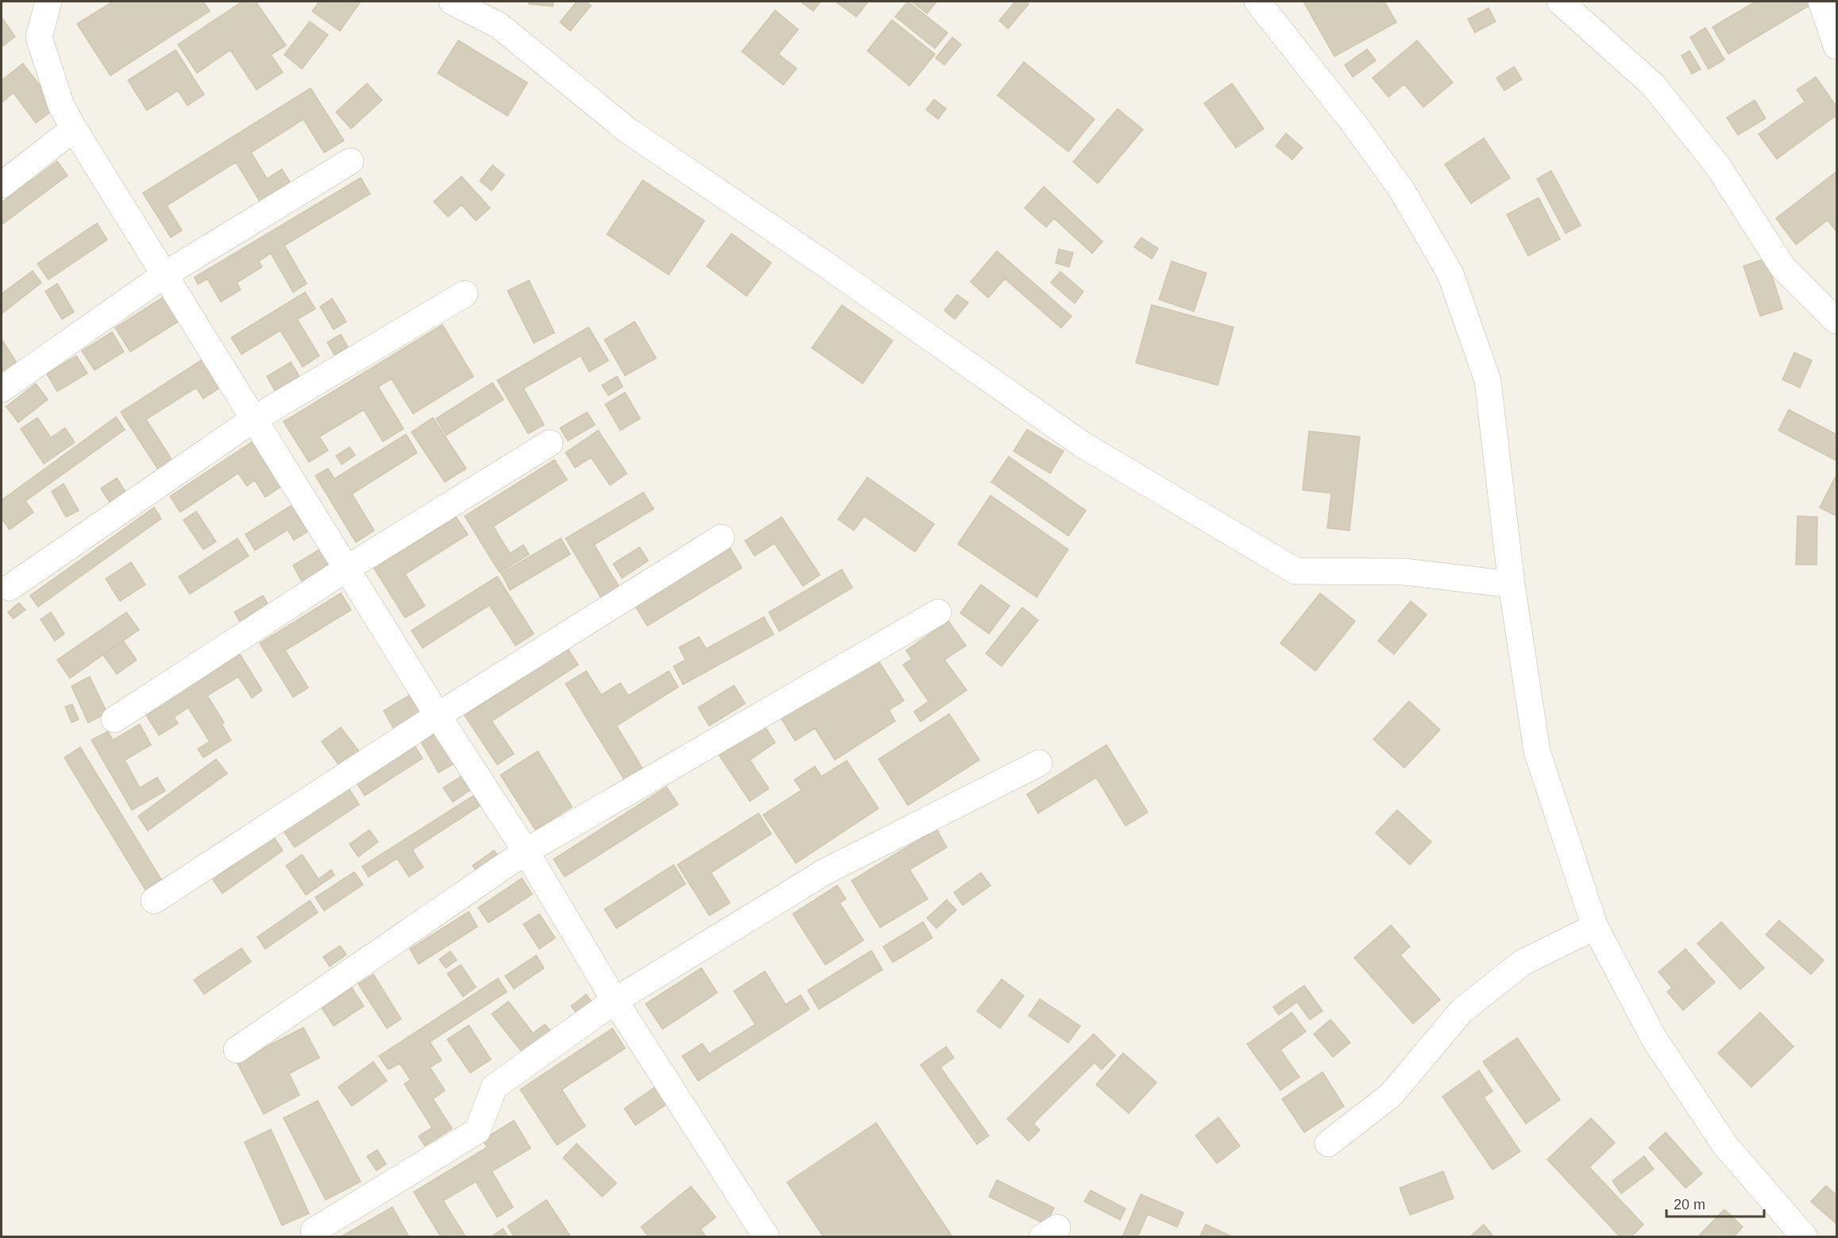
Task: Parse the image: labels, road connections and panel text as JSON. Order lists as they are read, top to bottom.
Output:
{
  "scale_bar": "20 m"
}
